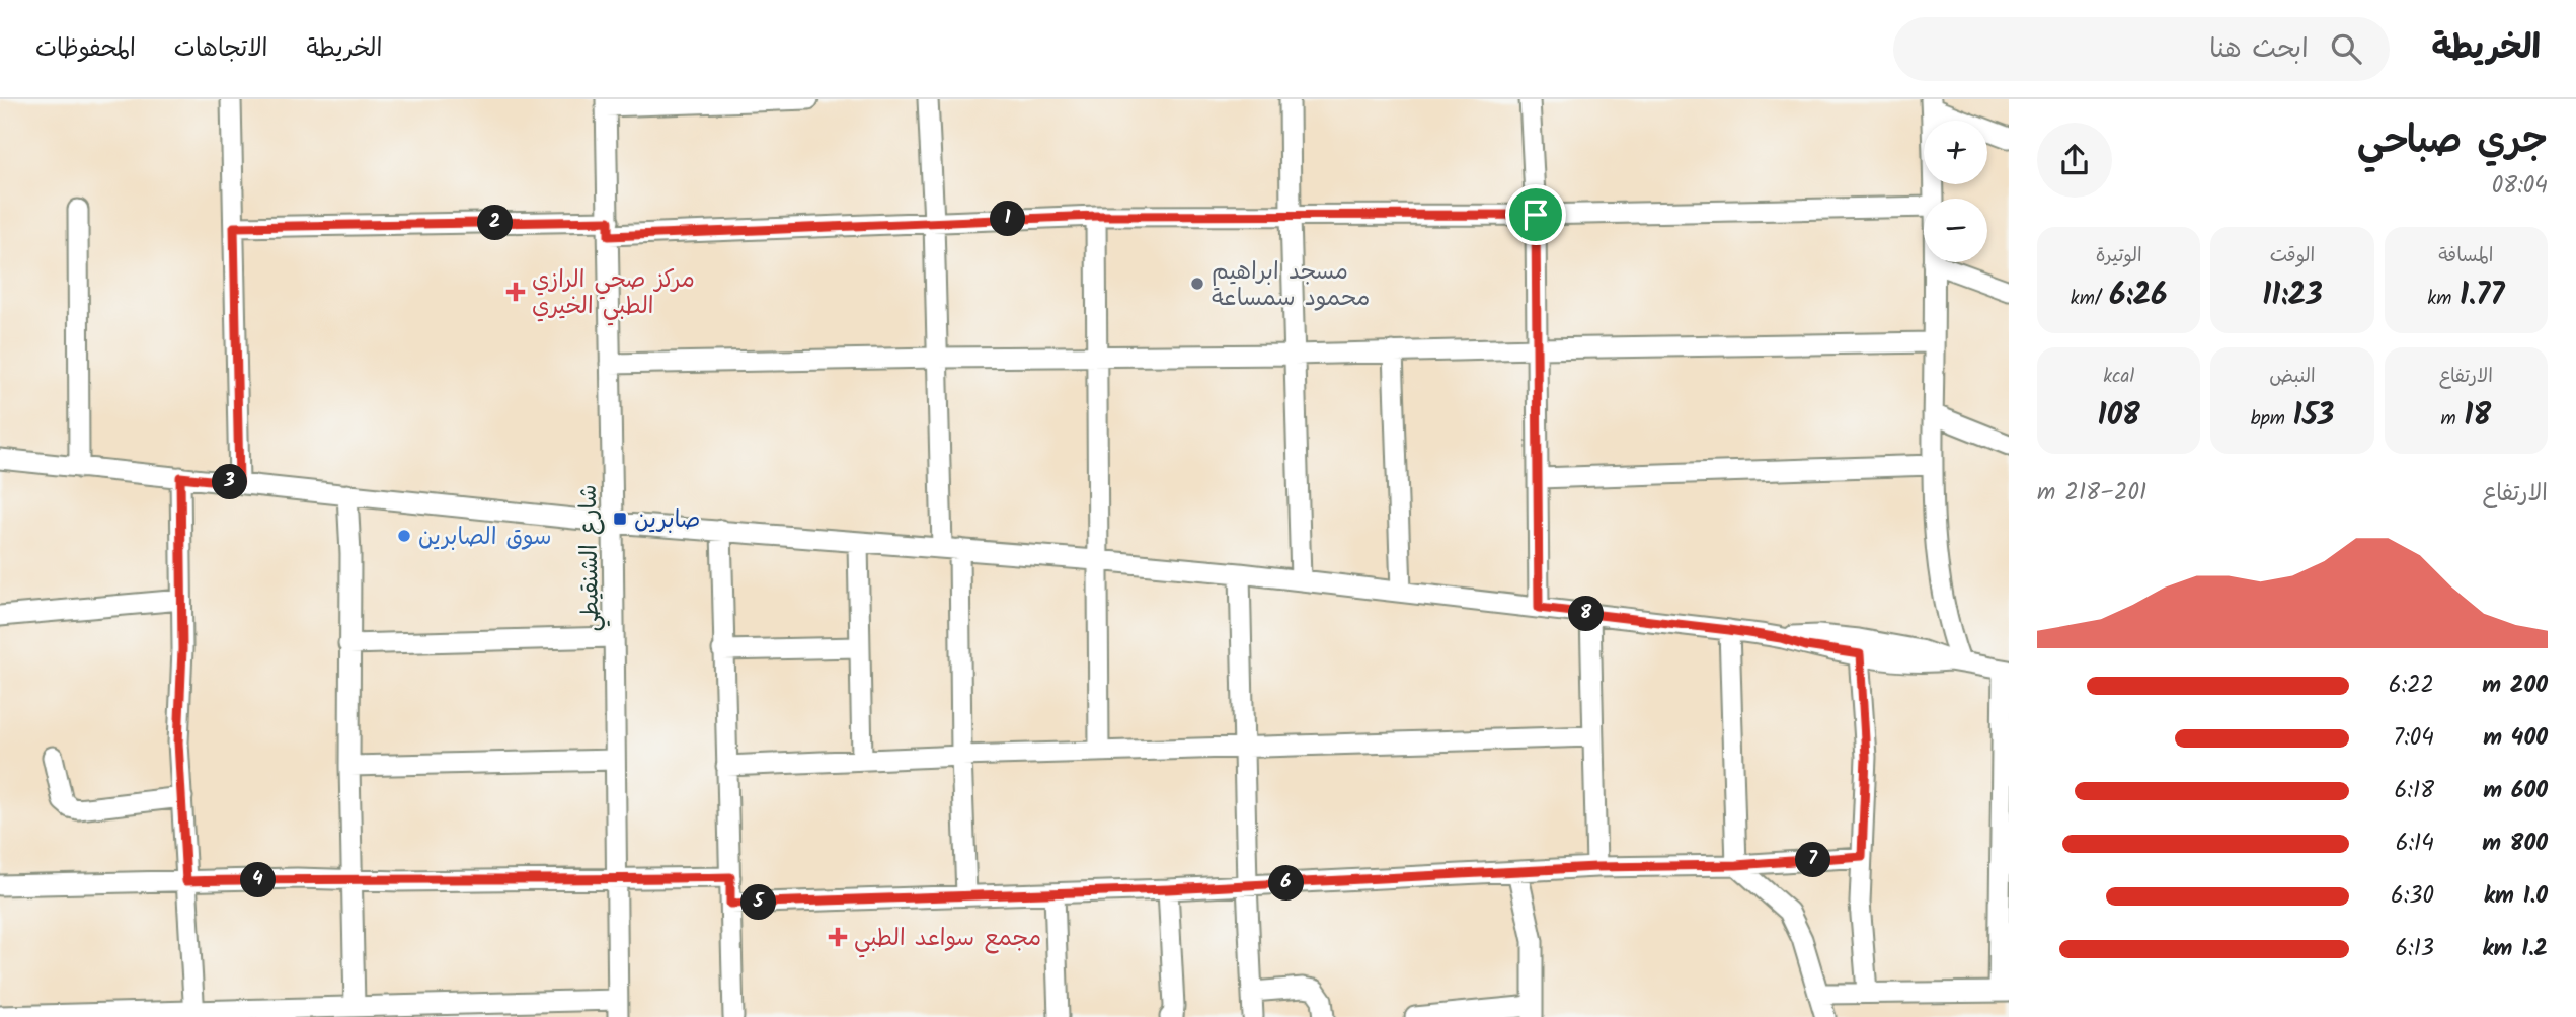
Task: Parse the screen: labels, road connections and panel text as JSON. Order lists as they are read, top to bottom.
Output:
{
  "streets": {
    "street": ["شارع الشنقيطي"]
  },
  "places": {
    "other": ["مسجد ابراهيم محمود سمساعة", "سوق الصابرين"],
    "health": ["مركز صحي الرازي الطبي الخيري", "مجمع سواعد الطبي"],
    "transit": ["صابرين"]
  },
  "page": {
    "header": "الخريطة",
    "search": "ابحث هنا",
    "nav": ["الخريطة", "الاتجاهات", "المحفوظات"],
    "heading": ["جري صباحي", "08:04"],
    "map_buttons": ["+", "−"],
    "pins": [
      "1",
      "2",
      "3",
      "8",
      "7",
      "4",
      "6",
      "5"
    ],
    "stats": [
      ["المسافة", "1.77 km"],
      ["الوقت", "11:23"],
      ["الوتيرة", "6:26 /km"],
      ["الارتفاع", "18 m"],
      ["النبض", "153 bpm"],
      ["kcal", "108"]
    ],
    "chart": ["الارتفاع", "201–218 m"],
    "list": [
      {
        "name": "200 m",
        "note": "6:22"
      },
      {
        "name": "400 m",
        "note": "7:04"
      },
      {
        "name": "600 m",
        "note": "6:18"
      },
      {
        "name": "800 m",
        "note": "6:14"
      },
      {
        "name": "1.0 km",
        "note": "6:30"
      },
      {
        "name": "1.2 km",
        "note": "6:13"
      }
    ]
  }
}
